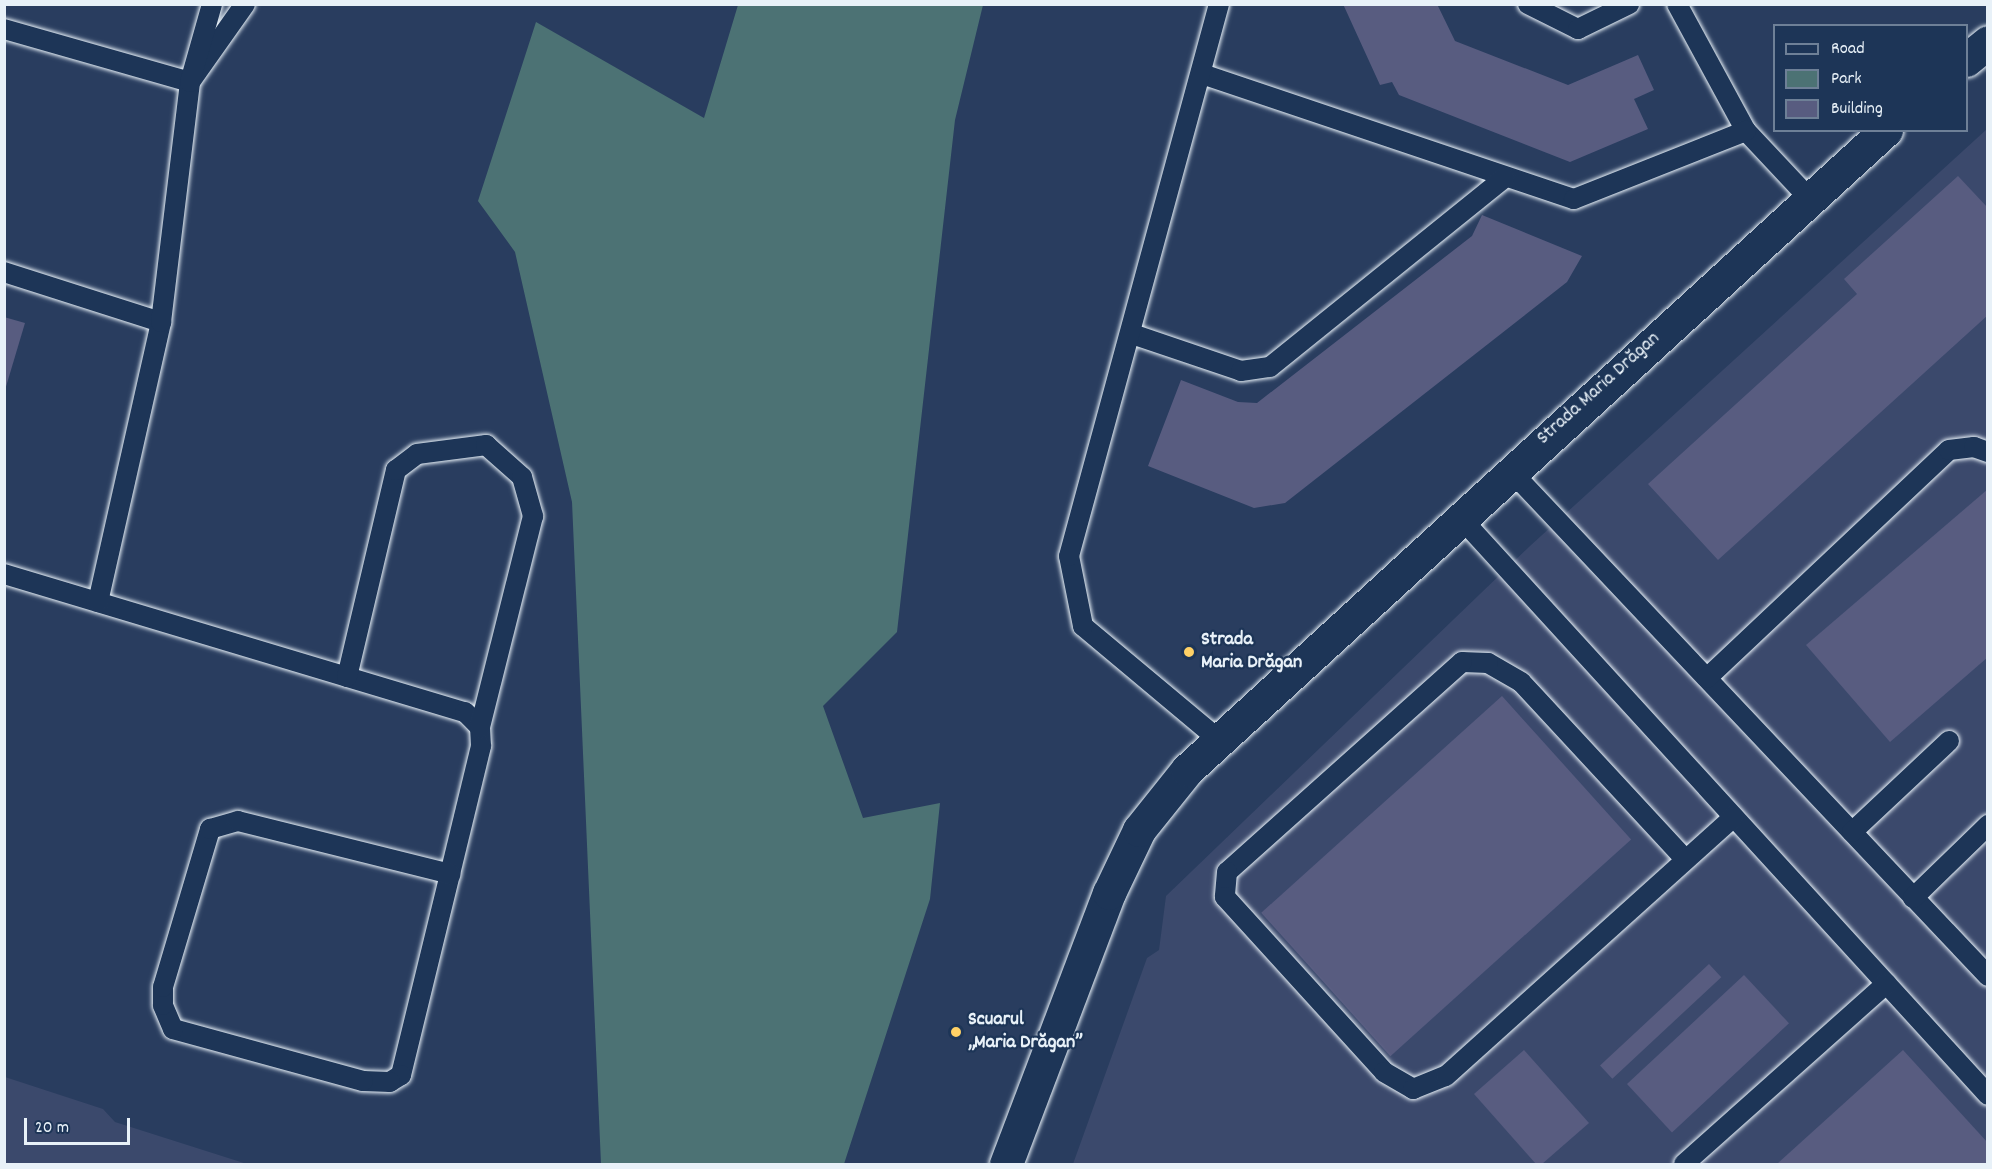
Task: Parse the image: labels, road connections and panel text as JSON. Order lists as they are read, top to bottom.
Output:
{
  "streets": {
    "main road": ["Strada Maria Drăgan"]
  },
  "places": ["Strada Maria Drăgan", "Scuarul „Maria Drăgan”"],
  "legend": ["Road", "Park", "Building"],
  "scale_bar": "20 m"
}
